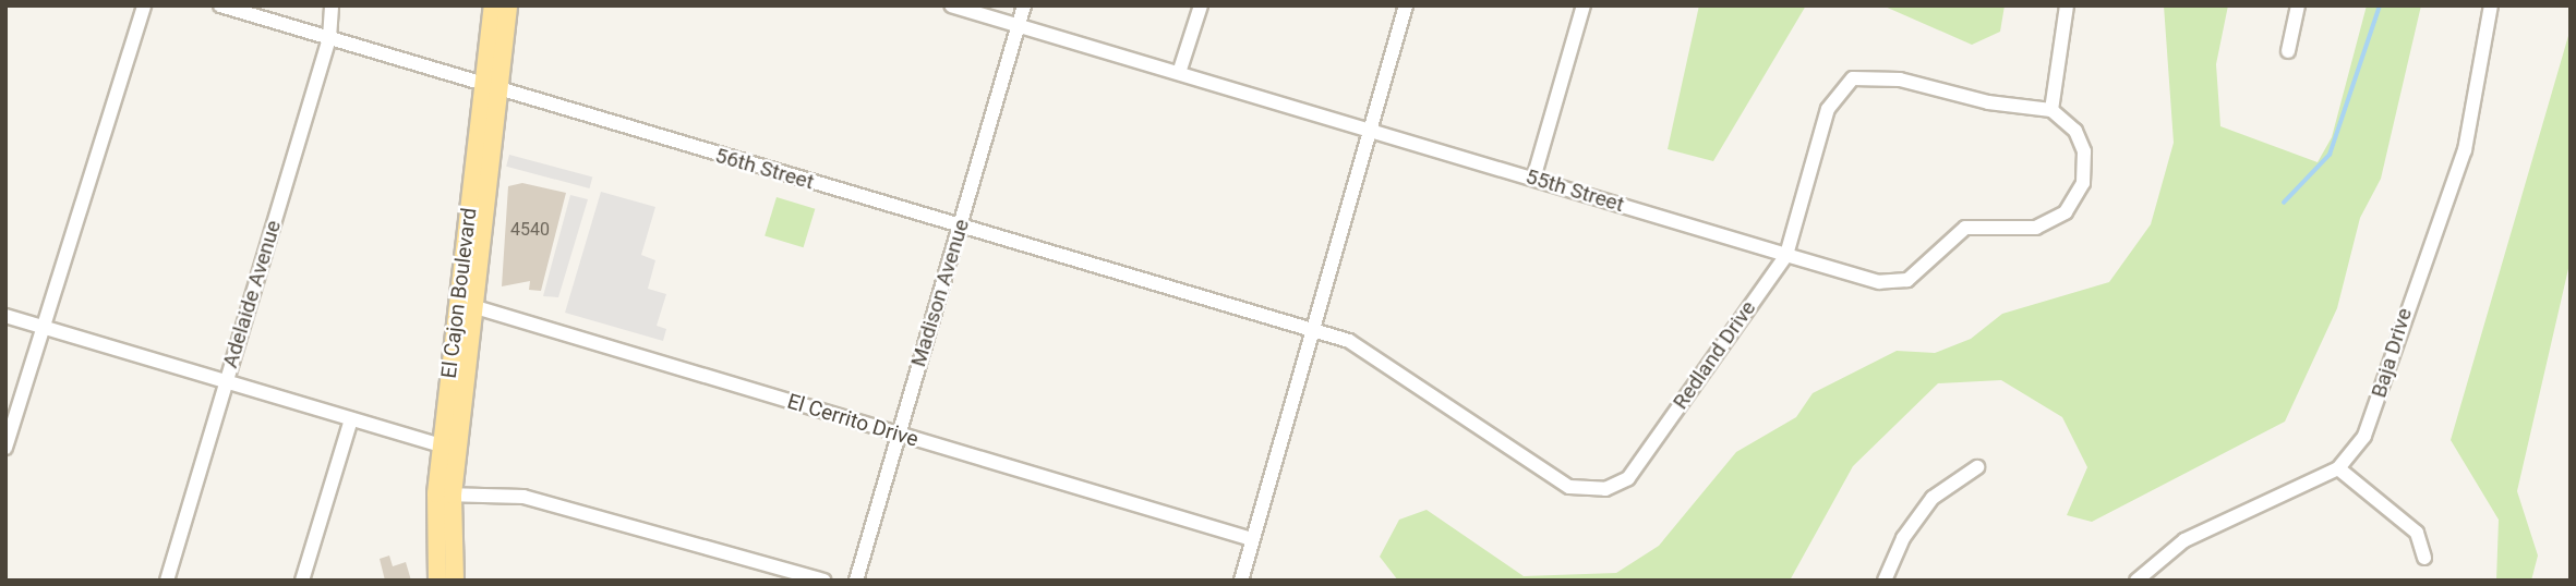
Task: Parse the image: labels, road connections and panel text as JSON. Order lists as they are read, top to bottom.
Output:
{
  "streets": {
    "main road": ["El Cajon Boulevard"],
    "street": [
      "56th Street",
      "55th Street",
      "Madison Avenue",
      "Adelaide Avenue",
      "Baja Drive",
      "Redland Drive",
      "El Cerrito Drive"
    ]
  },
  "crossings": [
    ["56th Street", "El Cajon Boulevard"],
    ["56th Street", "Madison Avenue"],
    ["56th Street", "Adelaide Avenue"],
    ["56th Street", "Redland Drive"],
    ["55th Street", "Madison Avenue"],
    ["55th Street", "Redland Drive"],
    ["El Cajon Boulevard", "El Cerrito Drive"],
    ["Madison Avenue", "El Cerrito Drive"]
  ],
  "house_numbers": ["4540"]
}
